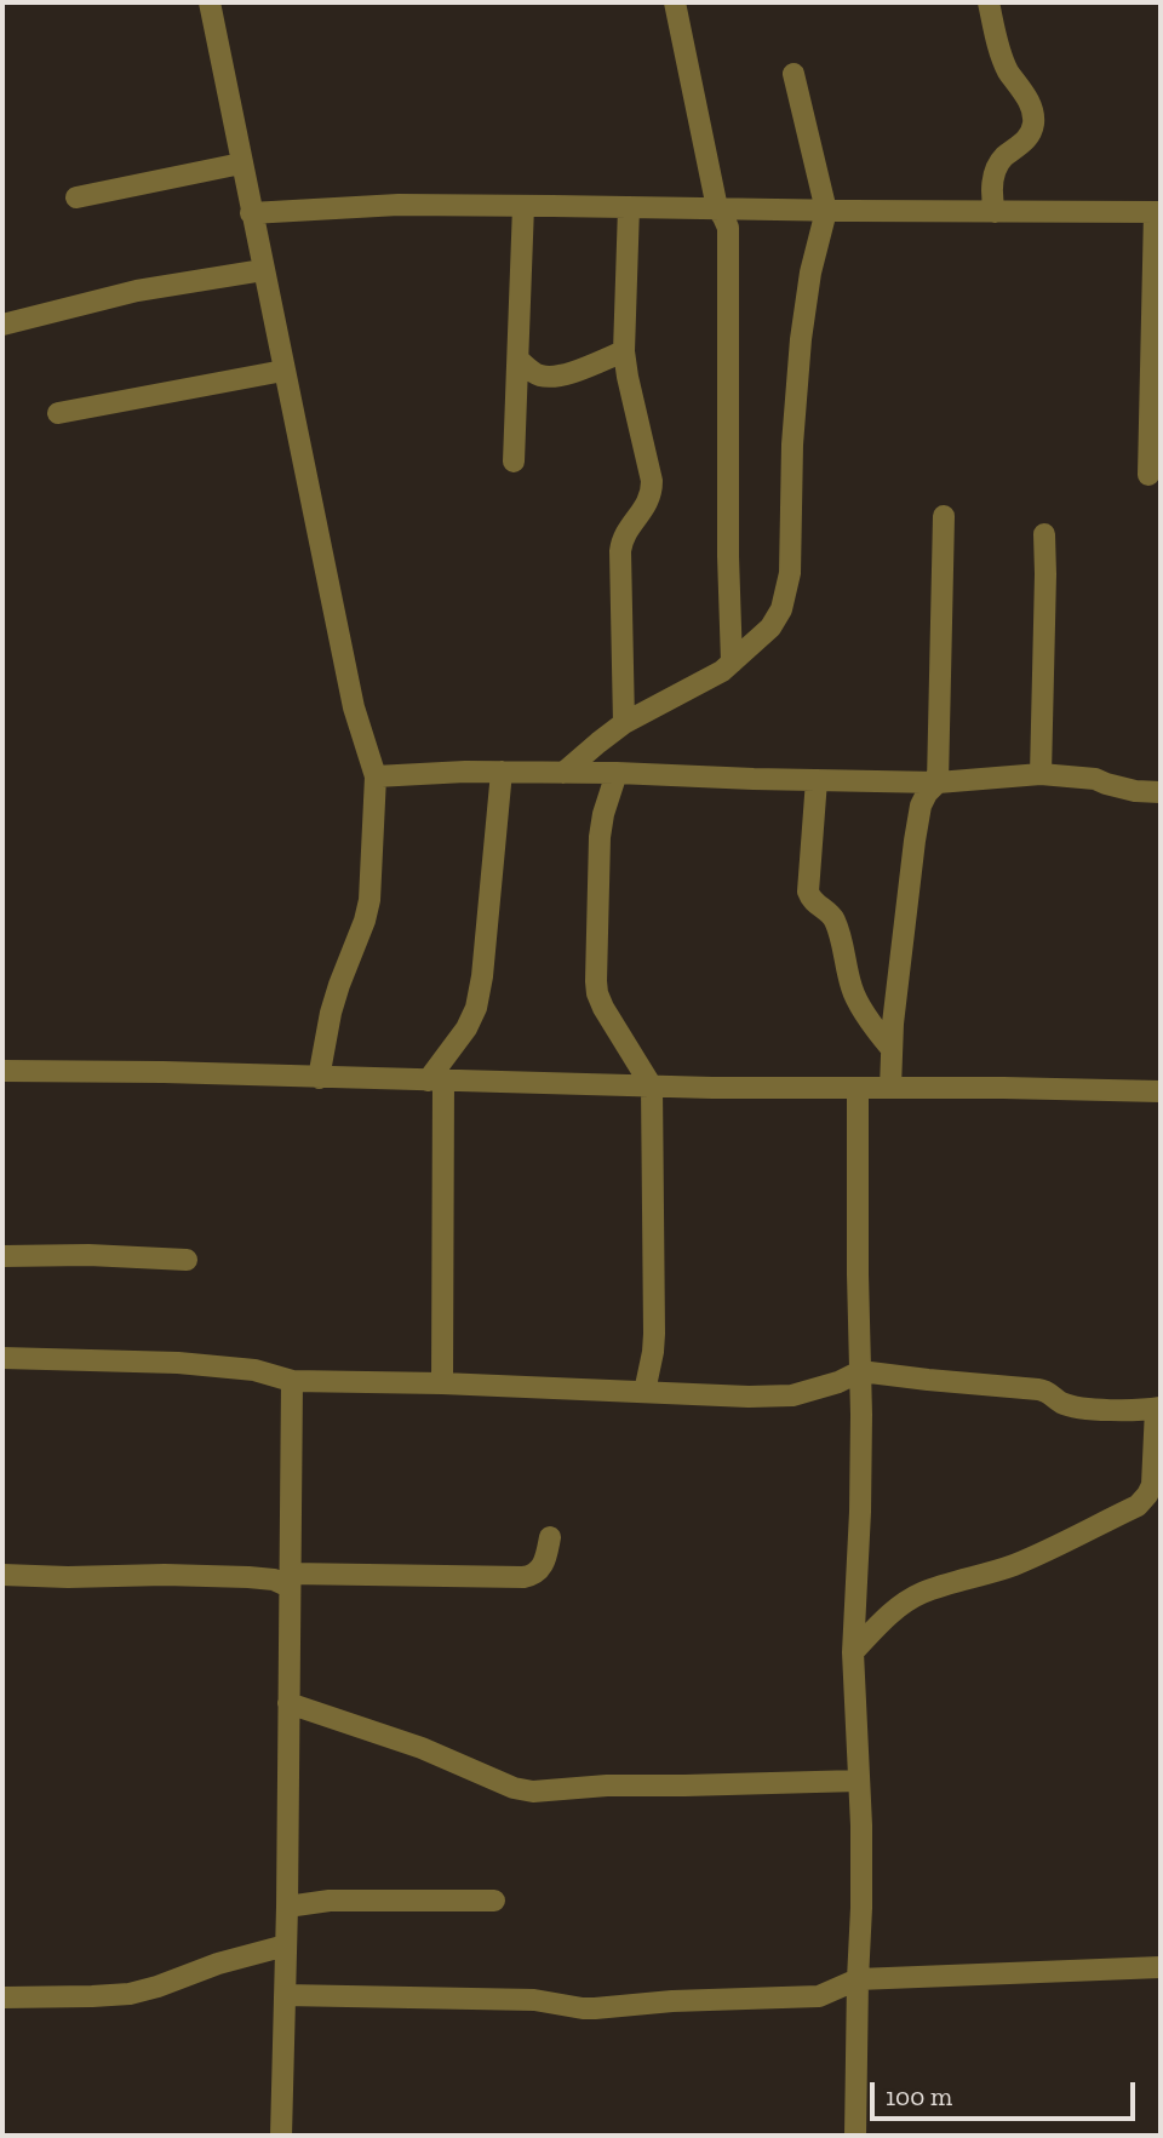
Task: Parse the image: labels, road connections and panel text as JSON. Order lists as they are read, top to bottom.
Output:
{
  "scale_bar": "100 m"
}
